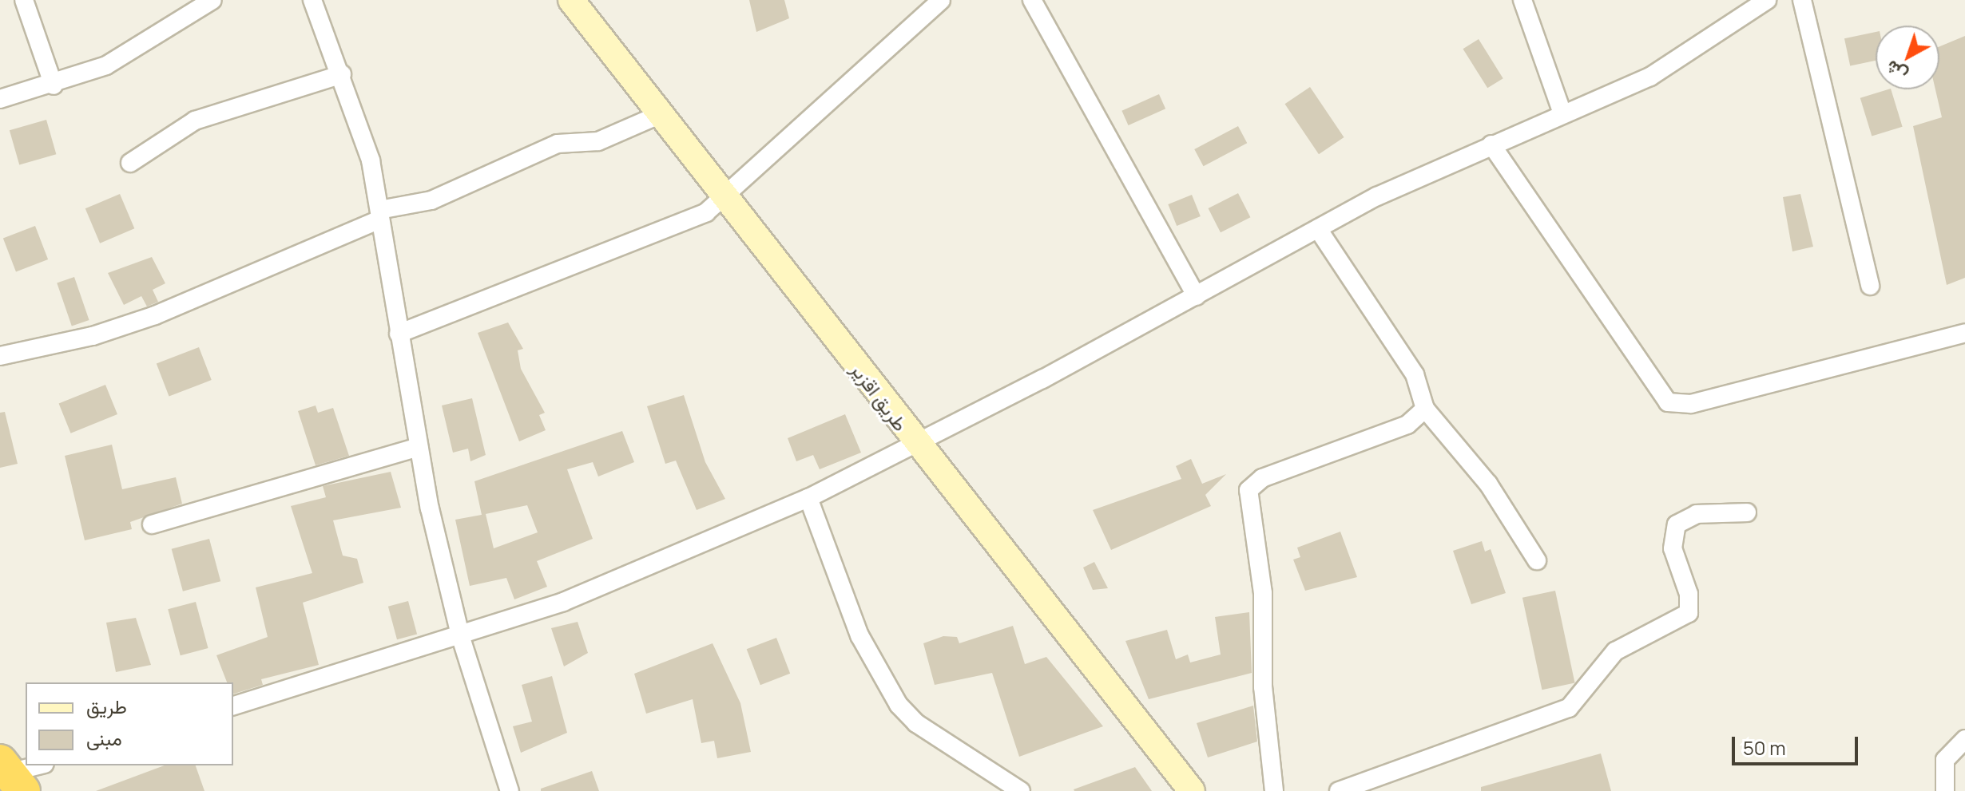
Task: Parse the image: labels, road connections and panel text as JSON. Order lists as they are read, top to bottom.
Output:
{
  "streets": {
    "street": ["طريق اقزير"]
  },
  "legend": ["طريق", "مبنى"],
  "scale_bar": "50 m",
  "north": "bottom left"
}
